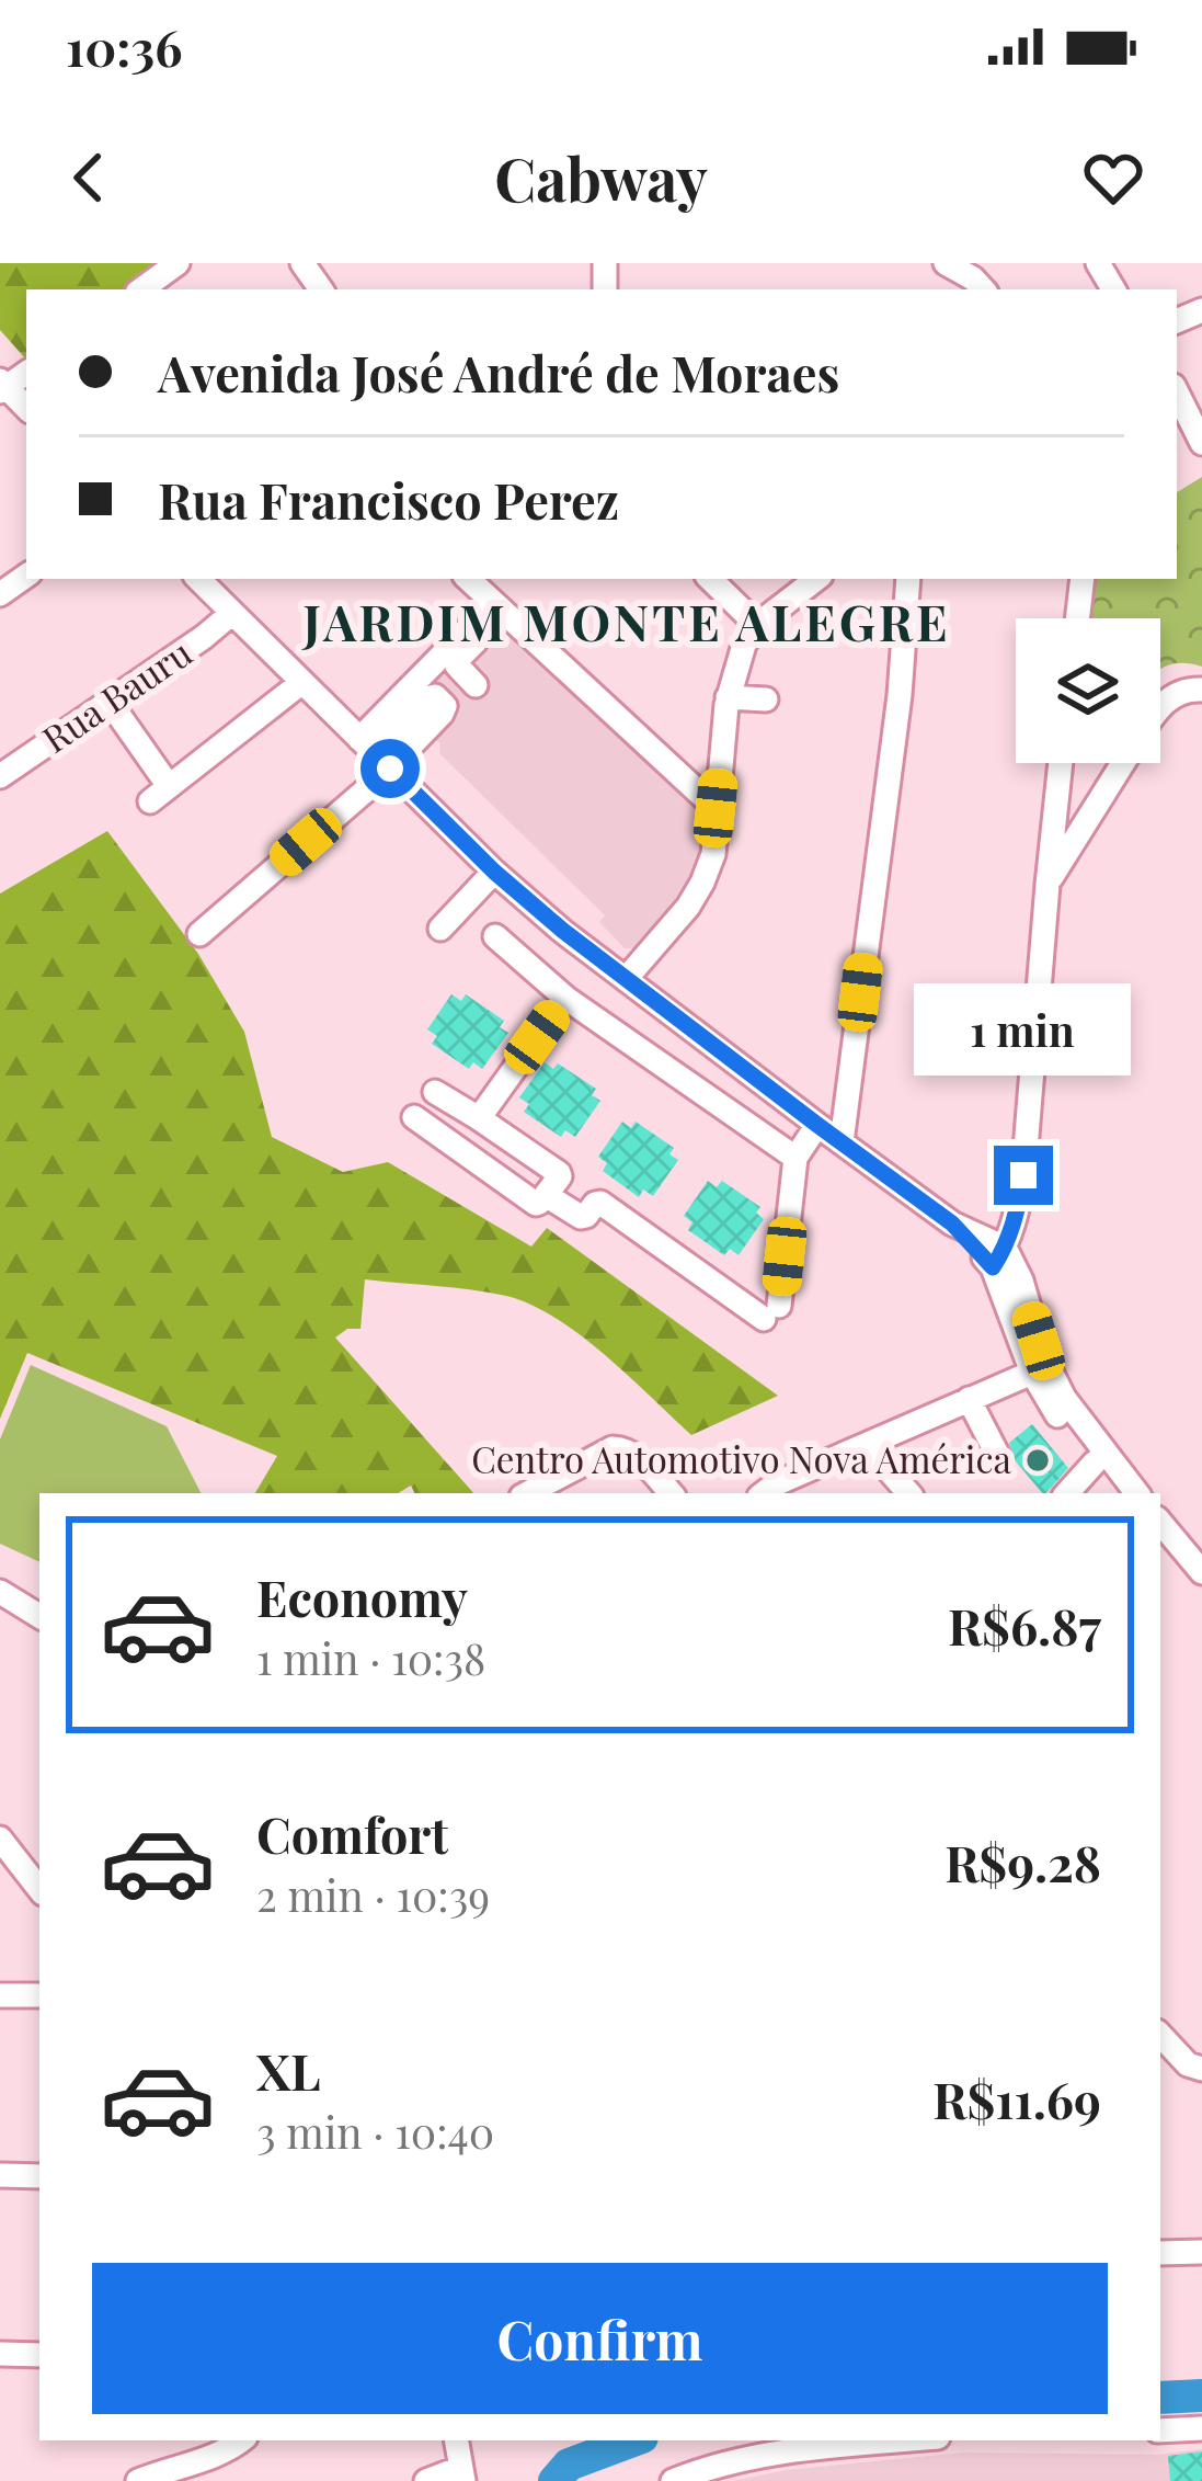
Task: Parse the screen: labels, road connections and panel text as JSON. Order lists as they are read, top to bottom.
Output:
{
  "streets": {
    "street": ["Rua Bauru"]
  },
  "districts": ["JARDIM MONTE ALEGRE"],
  "places": ["Centro Automotivo Nova América"],
  "page": {
    "status": "10:36",
    "header": "Cabway",
    "banner": ["Avenida José André de Moraes", "Rua Francisco Perez"],
    "bubble": "1 min",
    "list": [
      {
        "name": "Economy",
        "note": "1 min · 10:38",
        "value": "R$6.87"
      },
      {
        "name": "Comfort",
        "note": "2 min · 10:39",
        "value": "R$9.28"
      },
      {
        "name": "XL",
        "note": "3 min · 10:40",
        "value": "R$11.69"
      }
    ],
    "buttons": "Confirm"
  }
}
